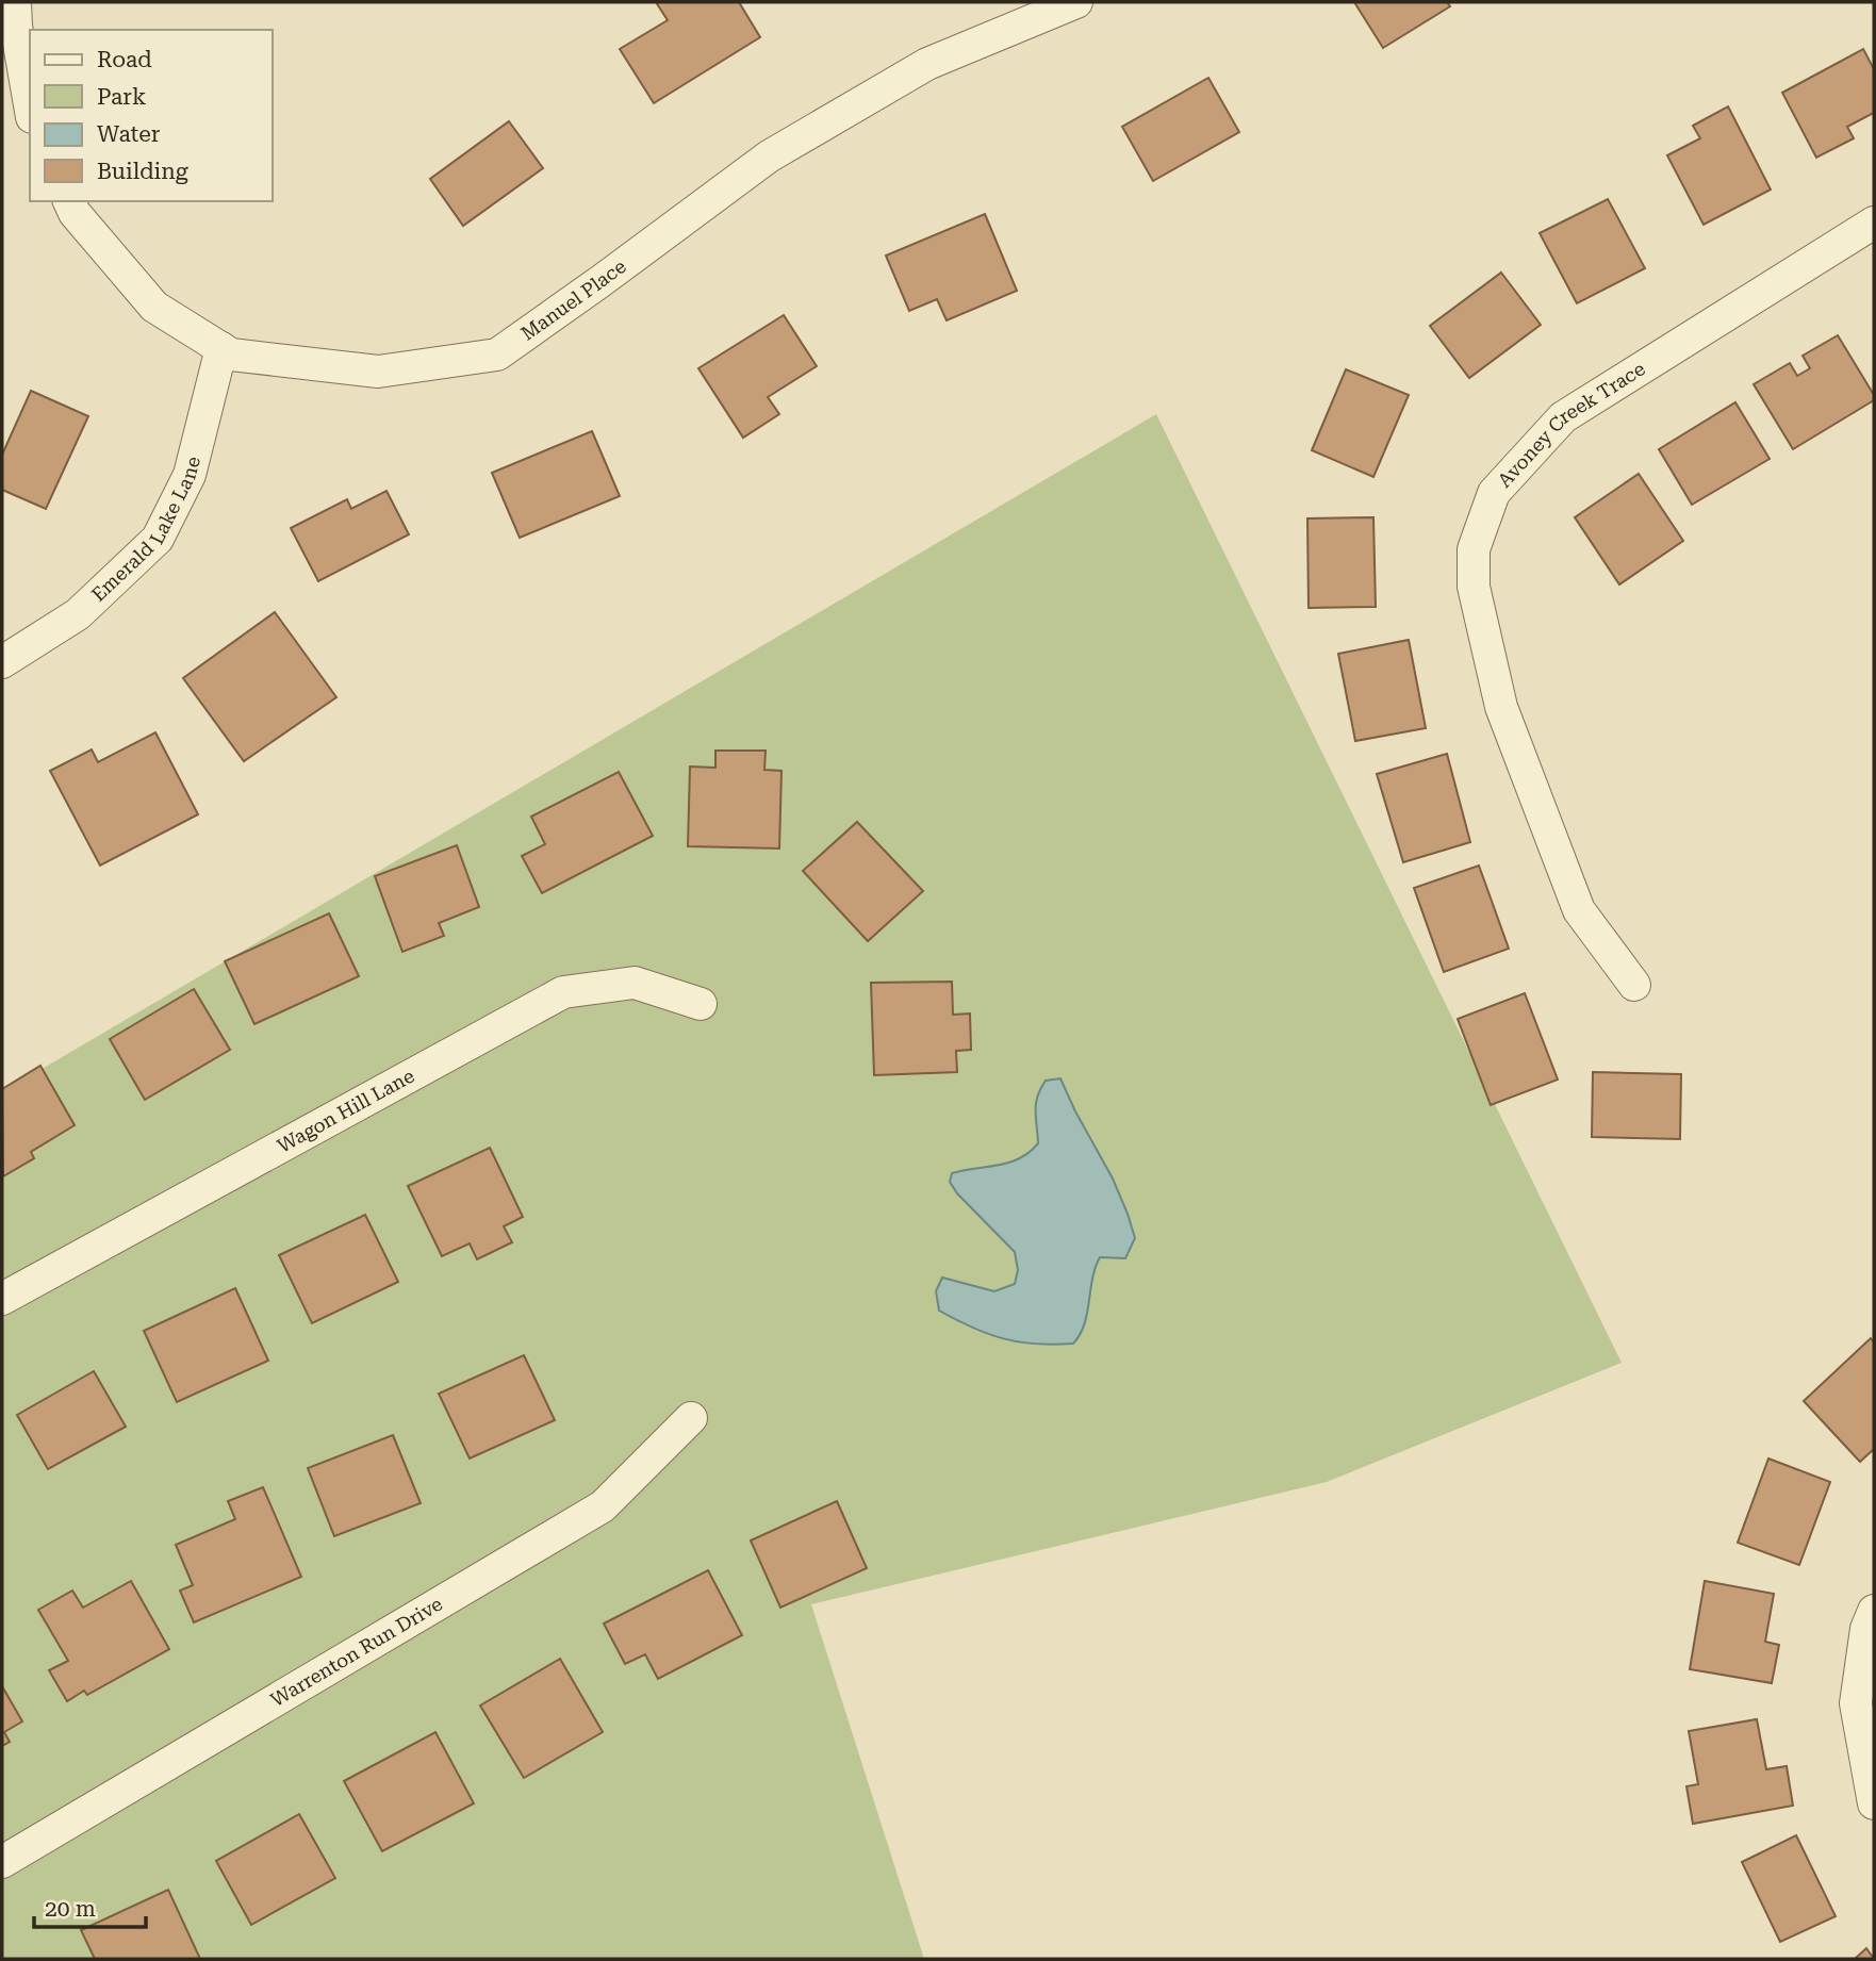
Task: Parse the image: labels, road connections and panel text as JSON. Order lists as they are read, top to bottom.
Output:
{
  "streets": {
    "street": [
      "Manuel Place",
      "Avoney Creek Trace",
      "Emerald Lake Lane",
      "Wagon Hill Lane",
      "Warrenton Run Drive"
    ]
  },
  "crossings": [
    ["Manuel Place", "Emerald Lake Lane"]
  ],
  "legend": [
    "Road",
    "Park",
    "Water",
    "Building"
  ],
  "scale_bar": "20 m"
}
